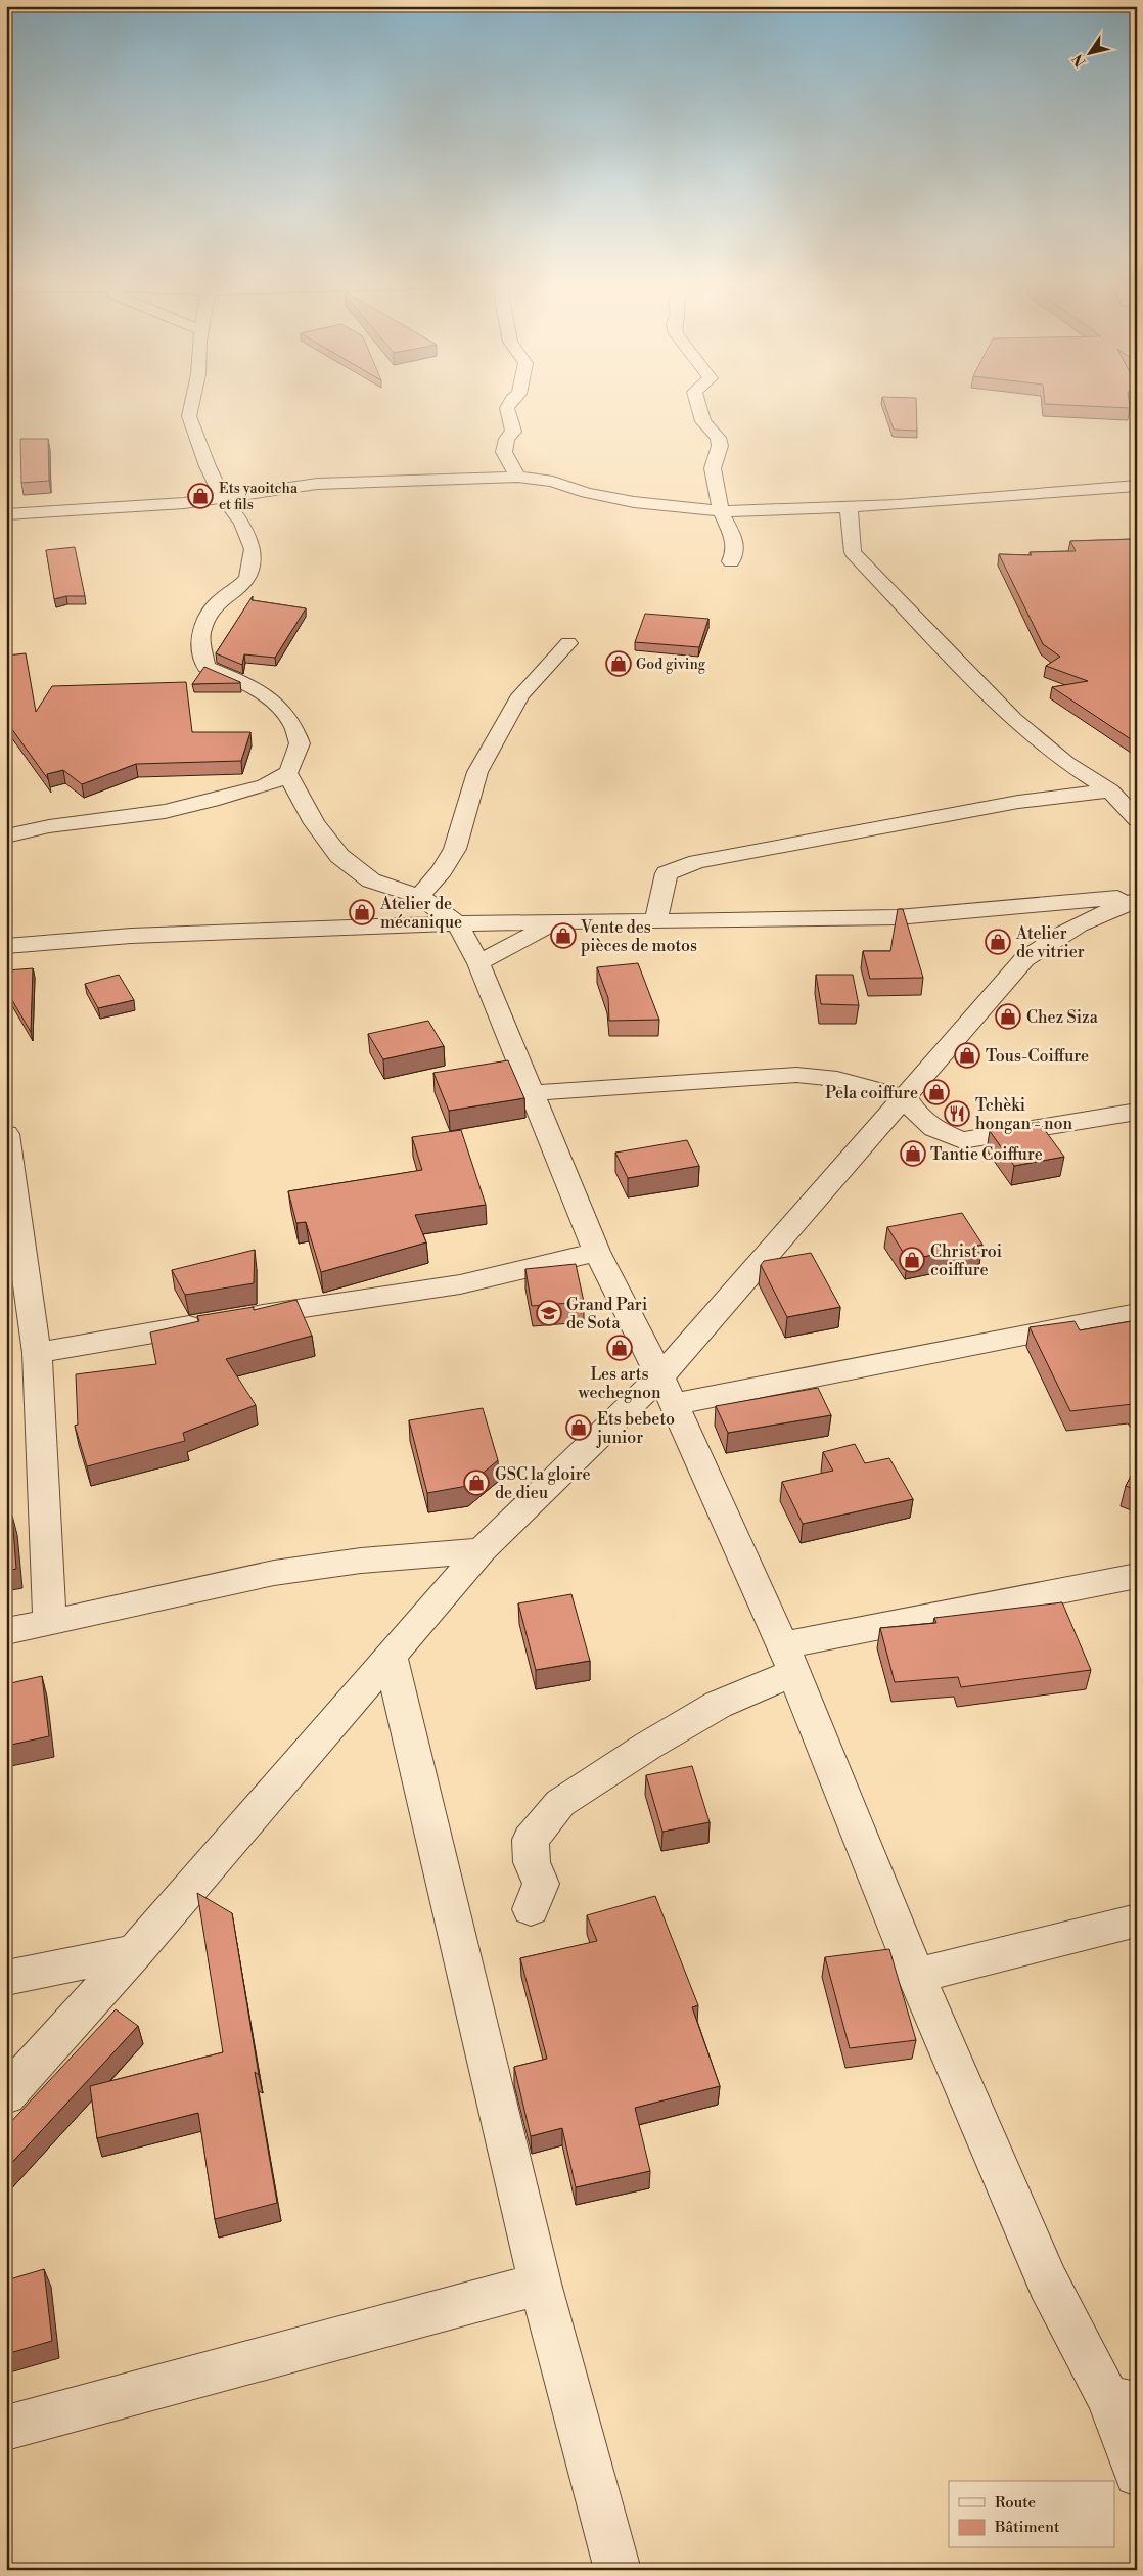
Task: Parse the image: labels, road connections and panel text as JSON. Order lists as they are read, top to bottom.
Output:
{
  "places": {
    "shop": [
      "Ets yaoitcha et fils",
      "God giving",
      "Atelier de mécanique",
      "Vente des pièces de motos",
      "Atelier de vitrier",
      "Chez Siza",
      "Tous-Coiffure",
      "Pela coiffure",
      "Tantie Coiffure",
      "Christ roi coiffure",
      "Les arts wechegnon",
      "Ets bebeto junior",
      "GSC la gloire de dieu"
    ],
    "restaurant": ["Tchèki hongan - non"],
    "school or university": ["Grand Pari de Sota"]
  },
  "legend": ["Route", "Bâtiment"],
  "north": "bottom left"
}
